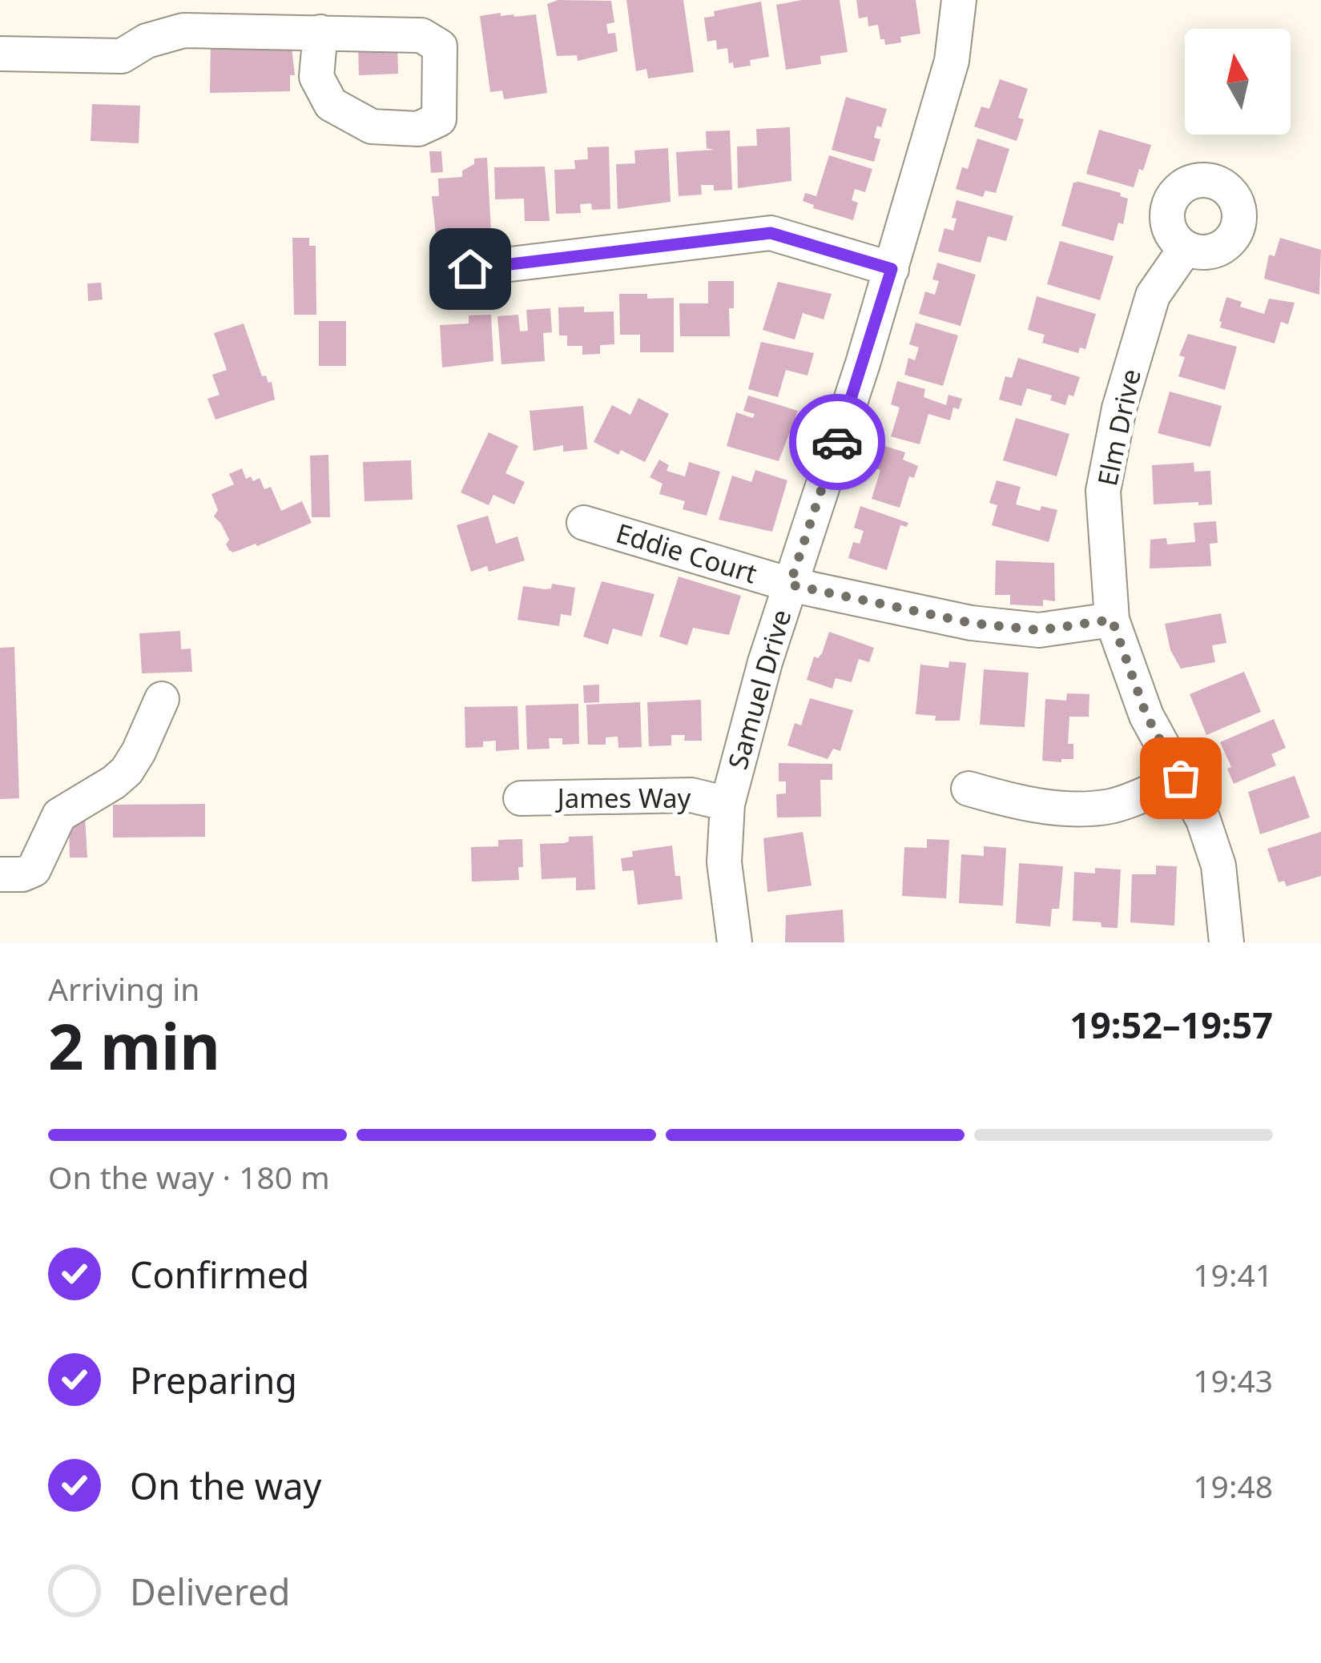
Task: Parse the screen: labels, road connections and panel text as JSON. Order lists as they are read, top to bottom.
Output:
{
  "streets": {
    "street": [
      "Elm Drive",
      "Eddie Court",
      "Samuel Drive",
      "James Way"
    ]
  },
  "crossings": [
    ["Elm Drive", "Eddie Court"],
    ["Eddie Court", "Samuel Drive"],
    ["Samuel Drive", "James Way"]
  ],
  "north": "top",
  "page": {
    "heading": ["2 min", "Arriving in", "19:52–19:57"],
    "bar": "On the way · 180 m",
    "list": [
      ["Confirmed", "19:41"],
      ["Preparing", "19:43"],
      ["On the way", "19:48"],
      "Delivered"
    ]
  }
}
